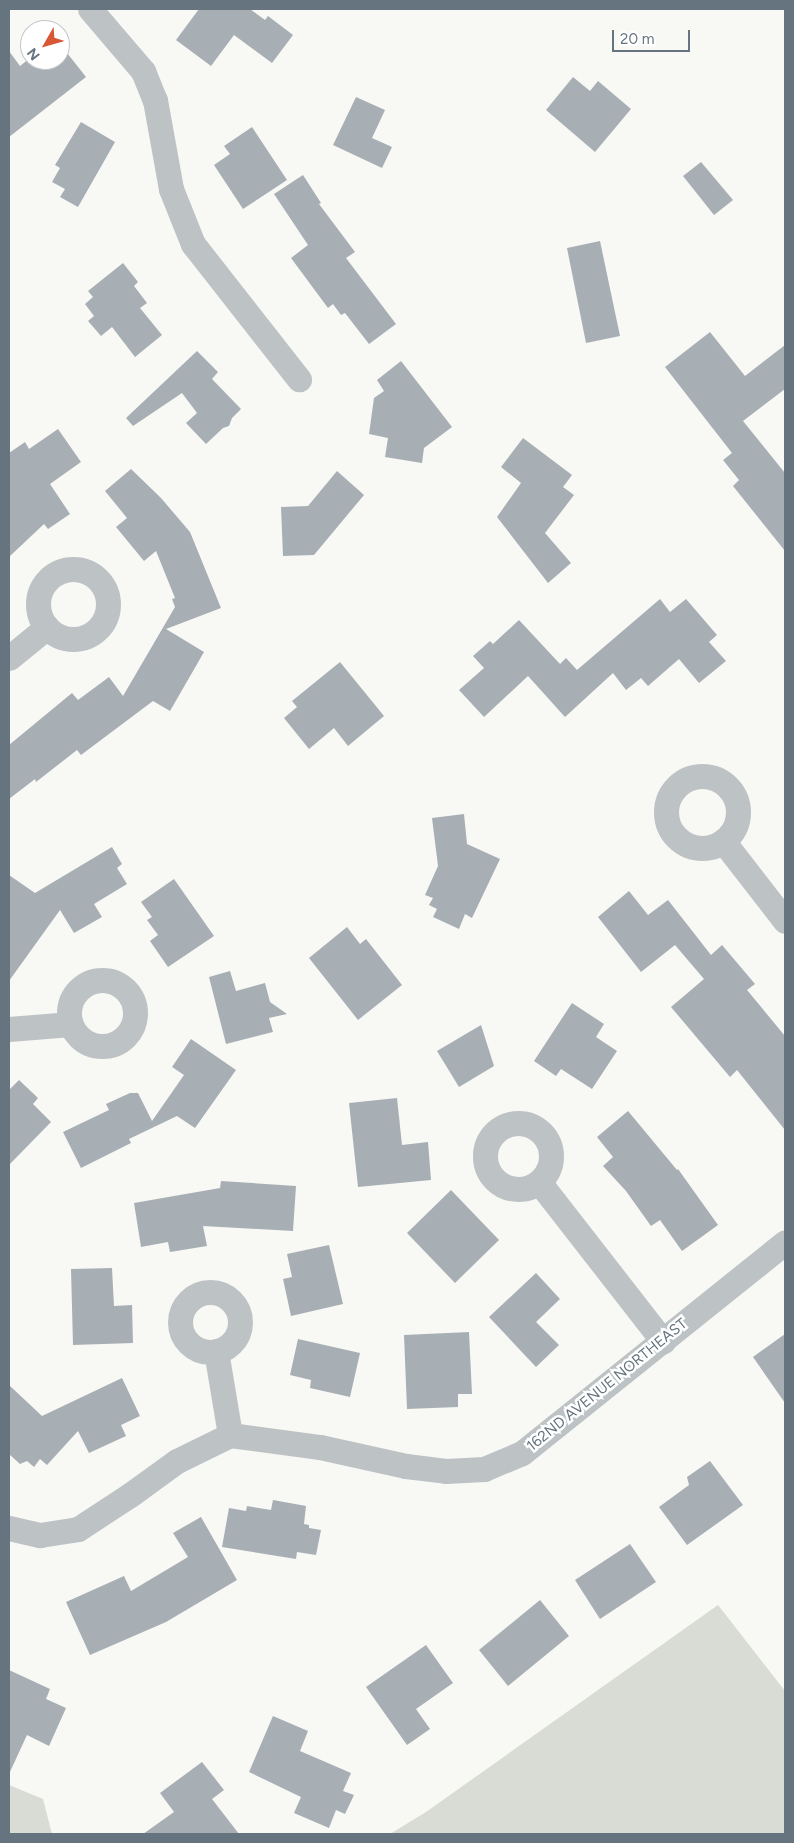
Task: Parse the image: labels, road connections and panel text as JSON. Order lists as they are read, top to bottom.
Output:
{
  "streets": {
    "street": ["162ND AVENUE NORTHEAST"]
  },
  "scale_bar": "20 m",
  "north": "bottom left"
}
